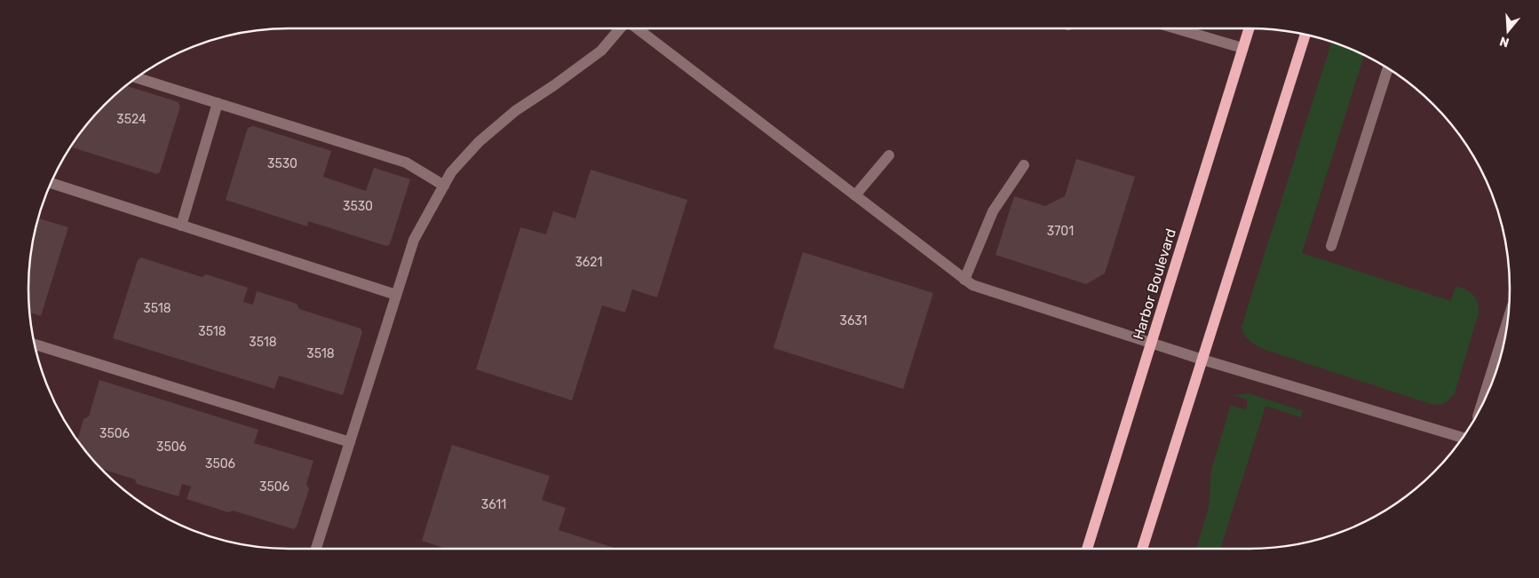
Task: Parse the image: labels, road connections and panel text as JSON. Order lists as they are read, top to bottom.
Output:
{
  "streets": {
    "main road": ["Harbor Boulevard"]
  },
  "house_numbers": [
    "3524",
    "3530",
    "3530",
    "3701",
    "3621",
    "3518",
    "3631",
    "3518",
    "3518",
    "3518",
    "3506",
    "3506",
    "3506",
    "3506",
    "3611"
  ],
  "north": "bottom"
}
